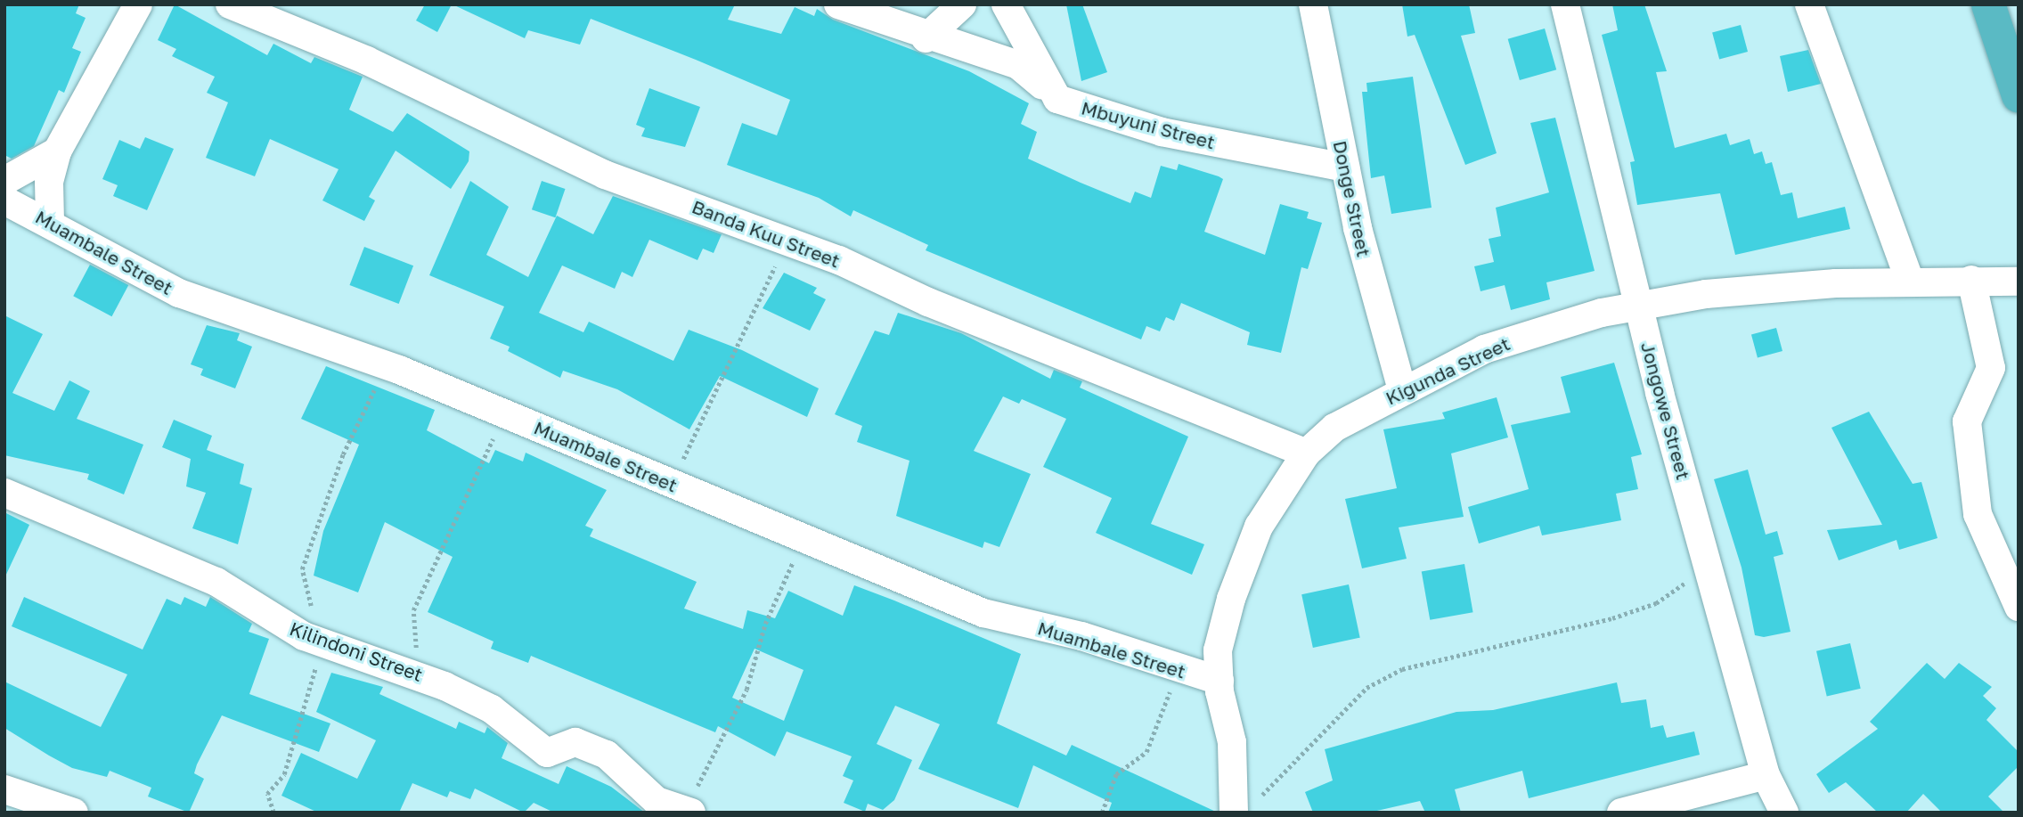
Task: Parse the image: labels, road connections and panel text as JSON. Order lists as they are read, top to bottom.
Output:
{
  "streets": {
    "street": [
      "Mbuyuni Street",
      "Donge Street",
      "Banda Kuu Street",
      "Muambale Street",
      "Kigunda Street",
      "Jongowe Street",
      "Kilindoni Street"
    ]
  },
  "crossings": [
    ["Mbuyuni Street", "Donge Street"],
    ["Donge Street", "Kigunda Street"],
    ["Banda Kuu Street", "Kigunda Street"],
    ["Muambale Street", "Kigunda Street"],
    ["Kigunda Street", "Jongowe Street"]
  ]
}
